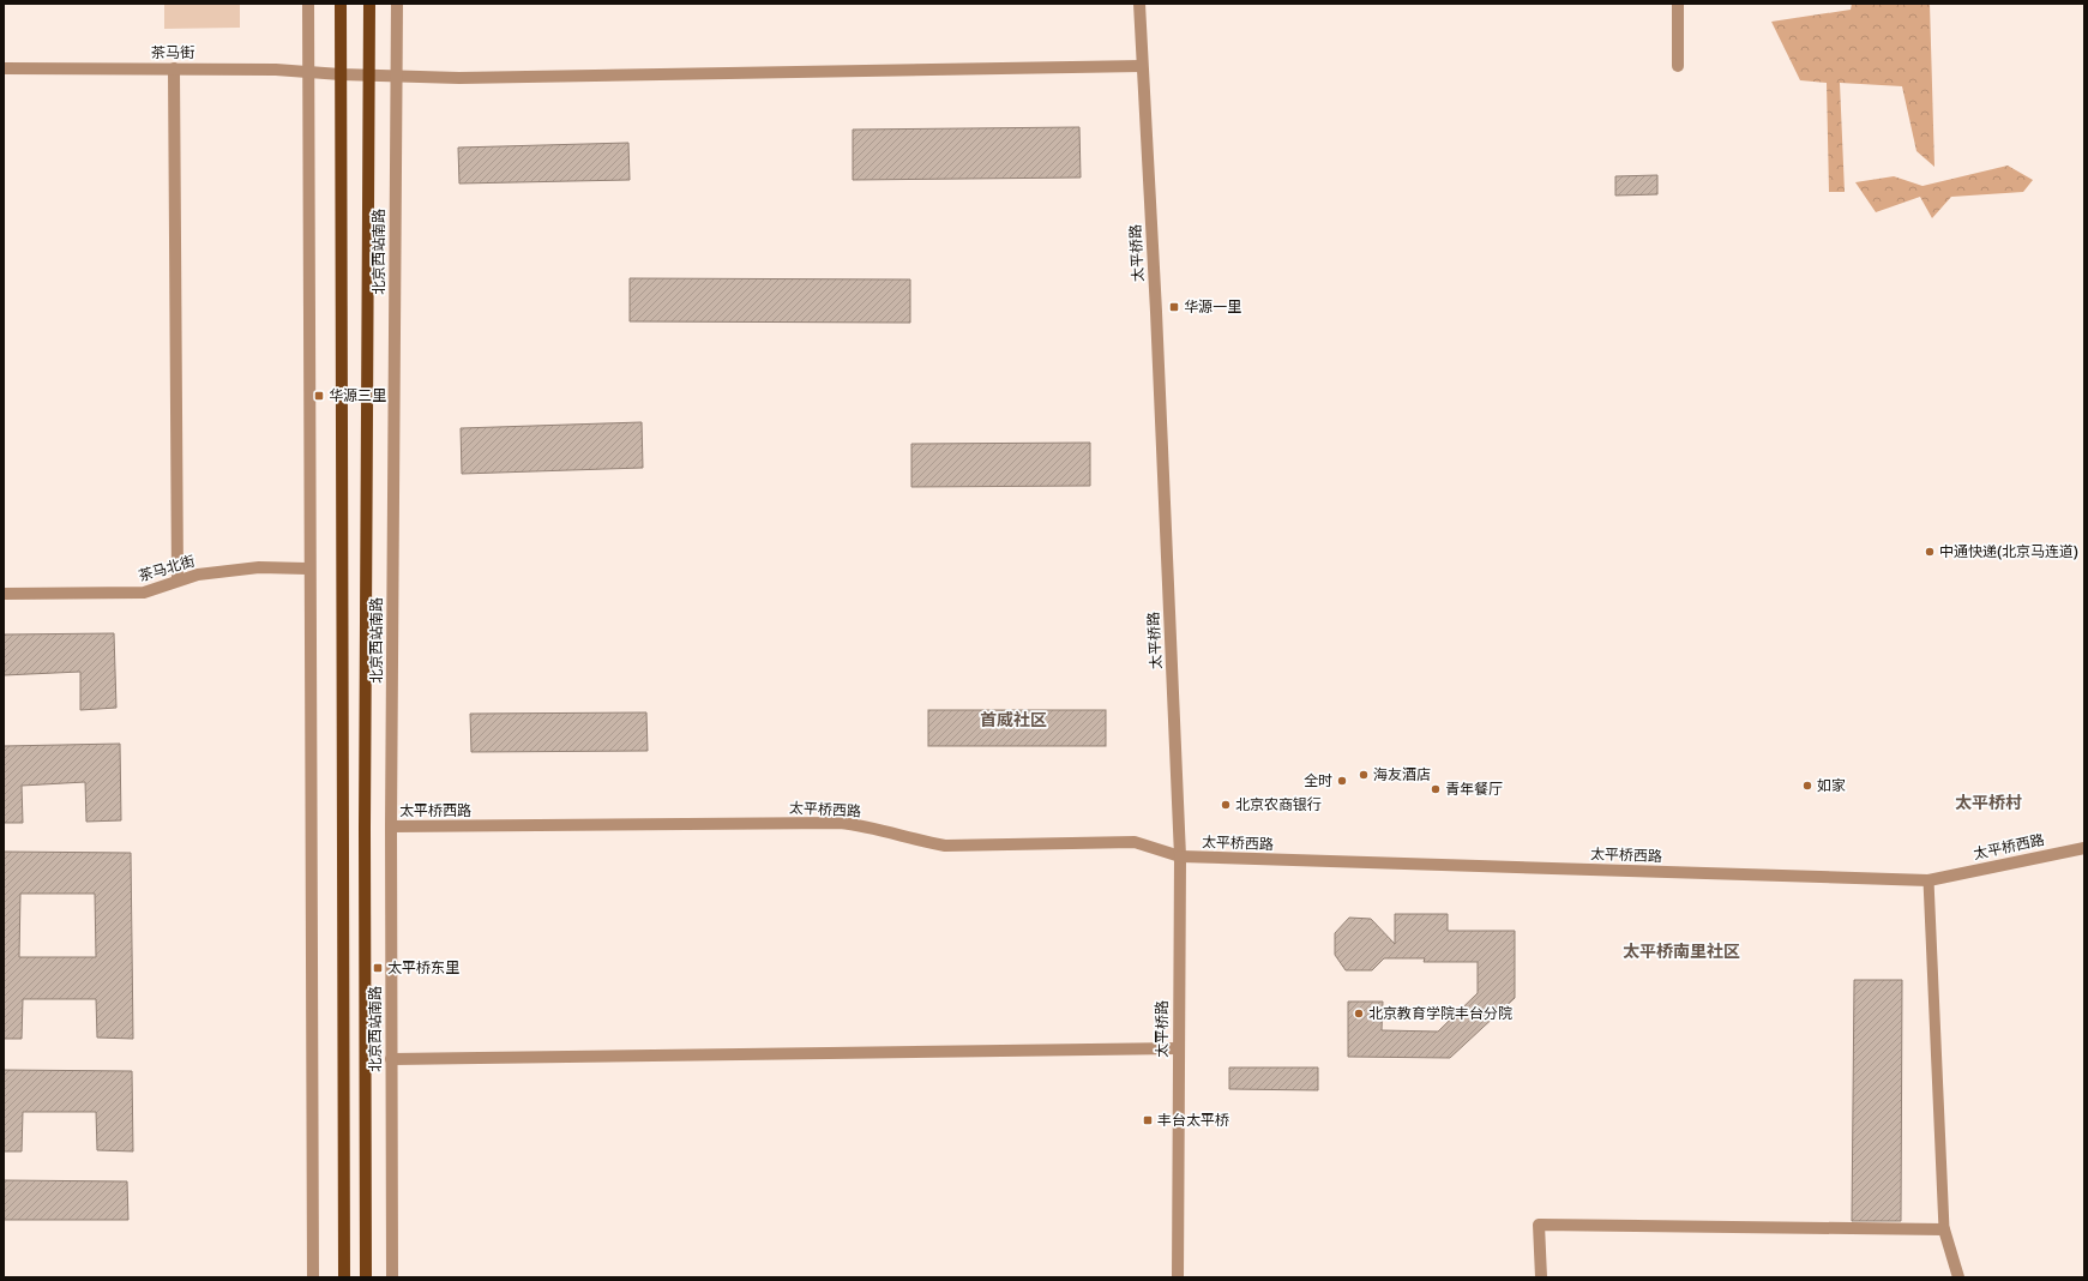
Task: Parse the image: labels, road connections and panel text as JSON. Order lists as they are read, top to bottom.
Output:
{
  "streets": {
    "main road": ["北京西站南路"],
    "street": [
      "茶马街",
      "太平桥路",
      "茶马北街",
      "太平桥西路"
    ]
  },
  "crossings": [
    ["茶马街", "北京西站南路"],
    ["茶马街", "太平桥路"],
    ["北京西站南路", "太平桥西路"],
    ["太平桥路", "太平桥西路"]
  ],
  "districts": ["首威社区", "太平桥村", "太平桥南里社区"],
  "places": {
    "transit": [
      "华源一里",
      "华源三里",
      "太平桥东里",
      "丰台太平桥"
    ],
    "other": [
      "中通快递(北京马连道)",
      "海友酒店",
      "全时",
      "如家",
      "青年餐厅",
      "北京农商银行",
      "北京教育学院丰台分院"
    ]
  }
}
